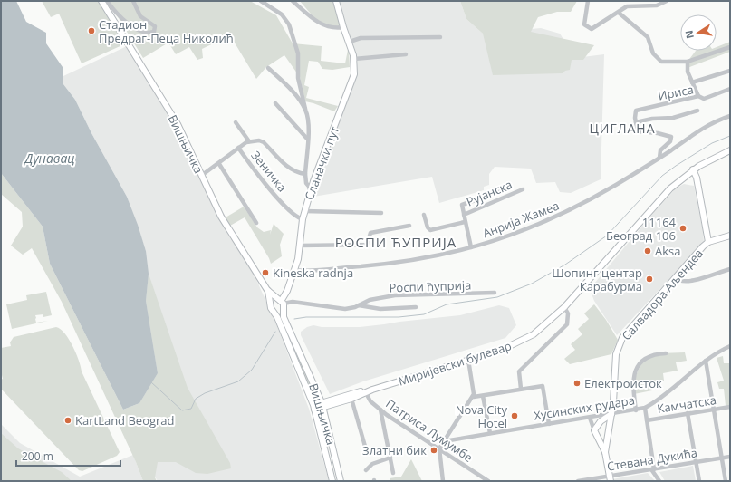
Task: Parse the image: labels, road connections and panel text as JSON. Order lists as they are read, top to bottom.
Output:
{
  "streets": {
    "street": [
      "Ириса",
      "Вишњичка",
      "Сланачки пут",
      "Зеничка",
      "Рујанска",
      "Анрија Жамеа",
      "Роспи ћуприја",
      "Салвадора Аљендеа",
      "Миријевски булевар",
      "Камчатска",
      "Хусинских рудара",
      "Патриса Лумумбе",
      "Стевана Дукића"
    ]
  },
  "crossings": [
    ["Вишњичка", "Сланачки пут"],
    ["Вишњичка", "Роспи ћуприја"],
    ["Вишњичка", "Миријевски булевар"],
    ["Сланачки пут", "Зеничка"],
    ["Сланачки пут", "Анрија Жамеа"],
    ["Сланачки пут", "Роспи ћуприја"],
    ["Салвадора Аљендеа", "Хусинских рудара"],
    ["Миријевски булевар", "Патриса Лумумбе"]
  ],
  "districts": ["ЦИГЛАНА", "РОСПИ ЋУПРИЈА"],
  "water": ["Дунавац"],
  "places": [
    "Стадион Предраг-Пеца Николић",
    "11164 Београд 106",
    "Aksa",
    "Kineska radnja",
    "Шопинг центар Карабурма",
    "Електроисток",
    "Nova City Hotel",
    "KartLand Beograd",
    "Златни бик"
  ],
  "scale_bar": "200 m",
  "north": "left"
}
